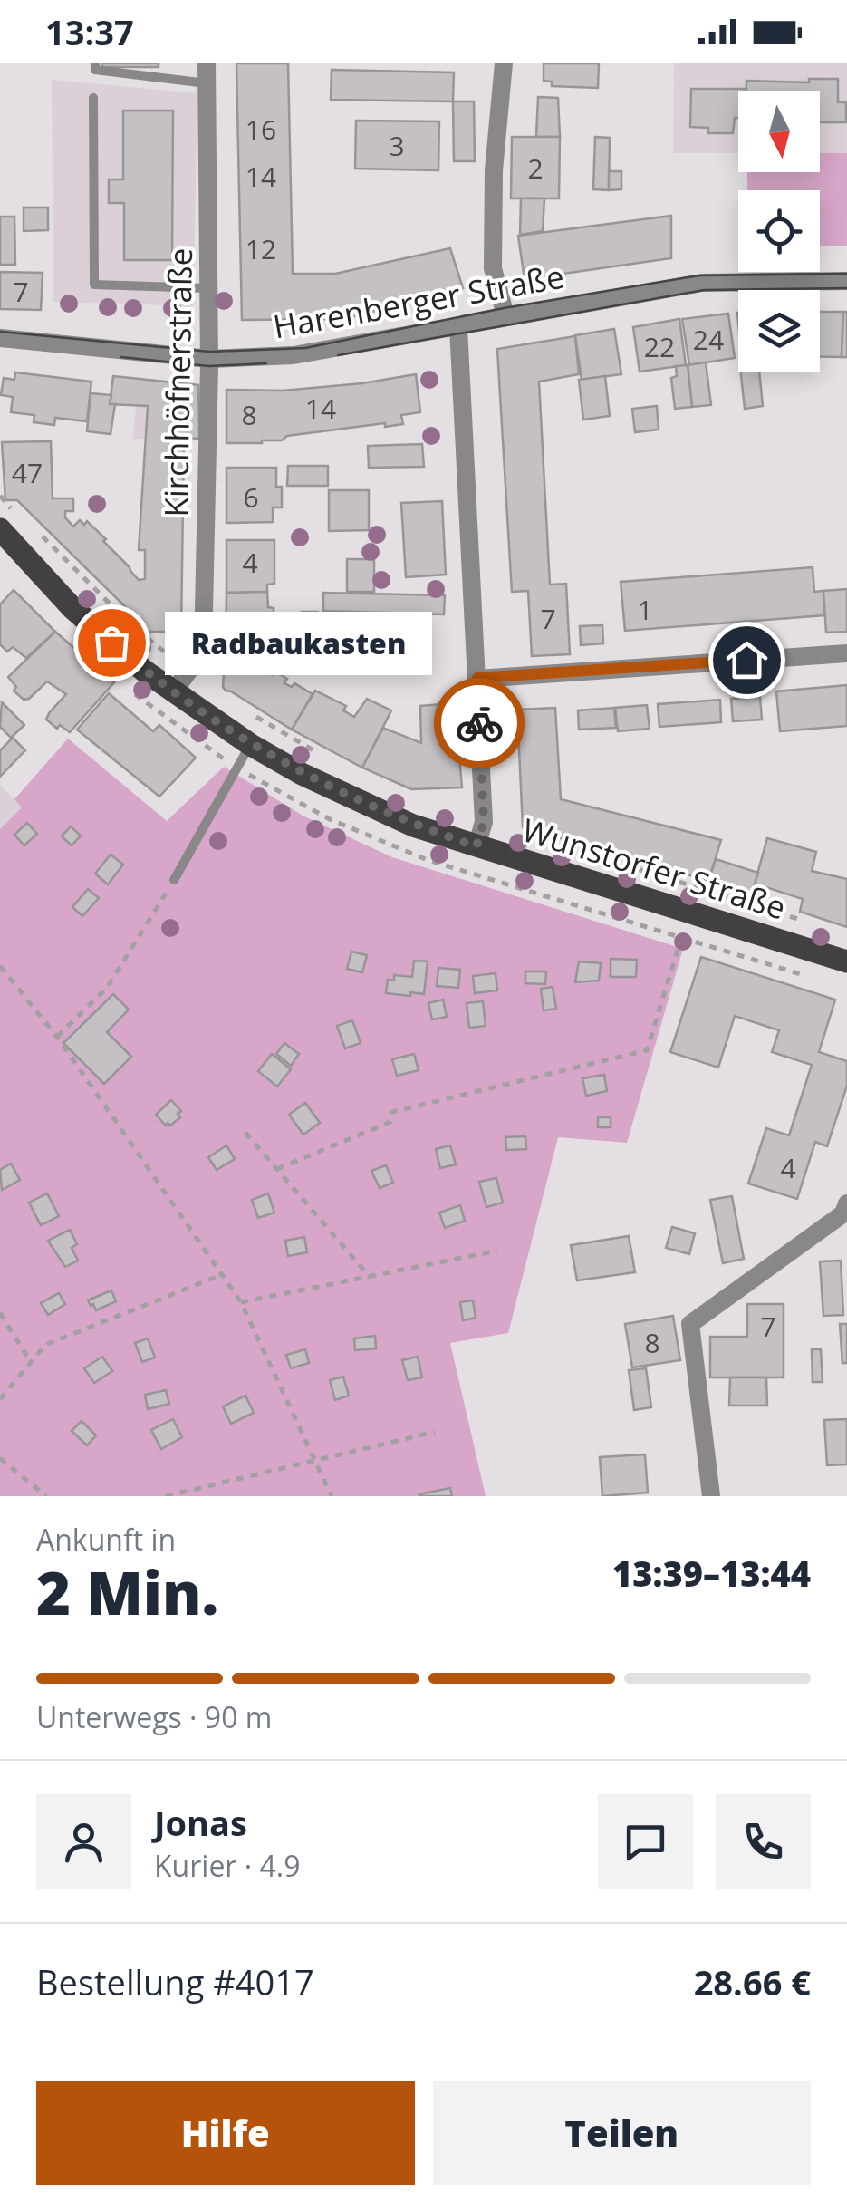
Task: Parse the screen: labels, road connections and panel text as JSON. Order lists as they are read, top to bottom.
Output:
{
  "streets": {
    "main road": ["Wunstorfer Straße"],
    "street": ["Harenberger Straße", "Kirchhöfnerstraße"]
  },
  "crossings": [
    ["Harenberger Straße", "Kirchhöfnerstraße"],
    ["Kirchhöfnerstraße", "Wunstorfer Straße"]
  ],
  "places": ["Radbaukasten"],
  "house_numbers": [
    "16",
    "3",
    "2",
    "14",
    "12",
    "7",
    "24",
    "22",
    "14",
    "8",
    "47",
    "6",
    "4",
    "1",
    "7",
    "4",
    "7",
    "8"
  ],
  "north": "bottom",
  "page": {
    "status": "13:37",
    "bubble": "Radbaukasten",
    "heading": ["2 Min.", "Ankunft in", "13:39–13:44"],
    "panel": [
      "Jonas",
      "Kurier · 4.9",
      "Bestellung #4017",
      "28.66 €"
    ],
    "bar": "Unterwegs · 90 m",
    "buttons": ["Hilfe", "Teilen"]
  }
}
